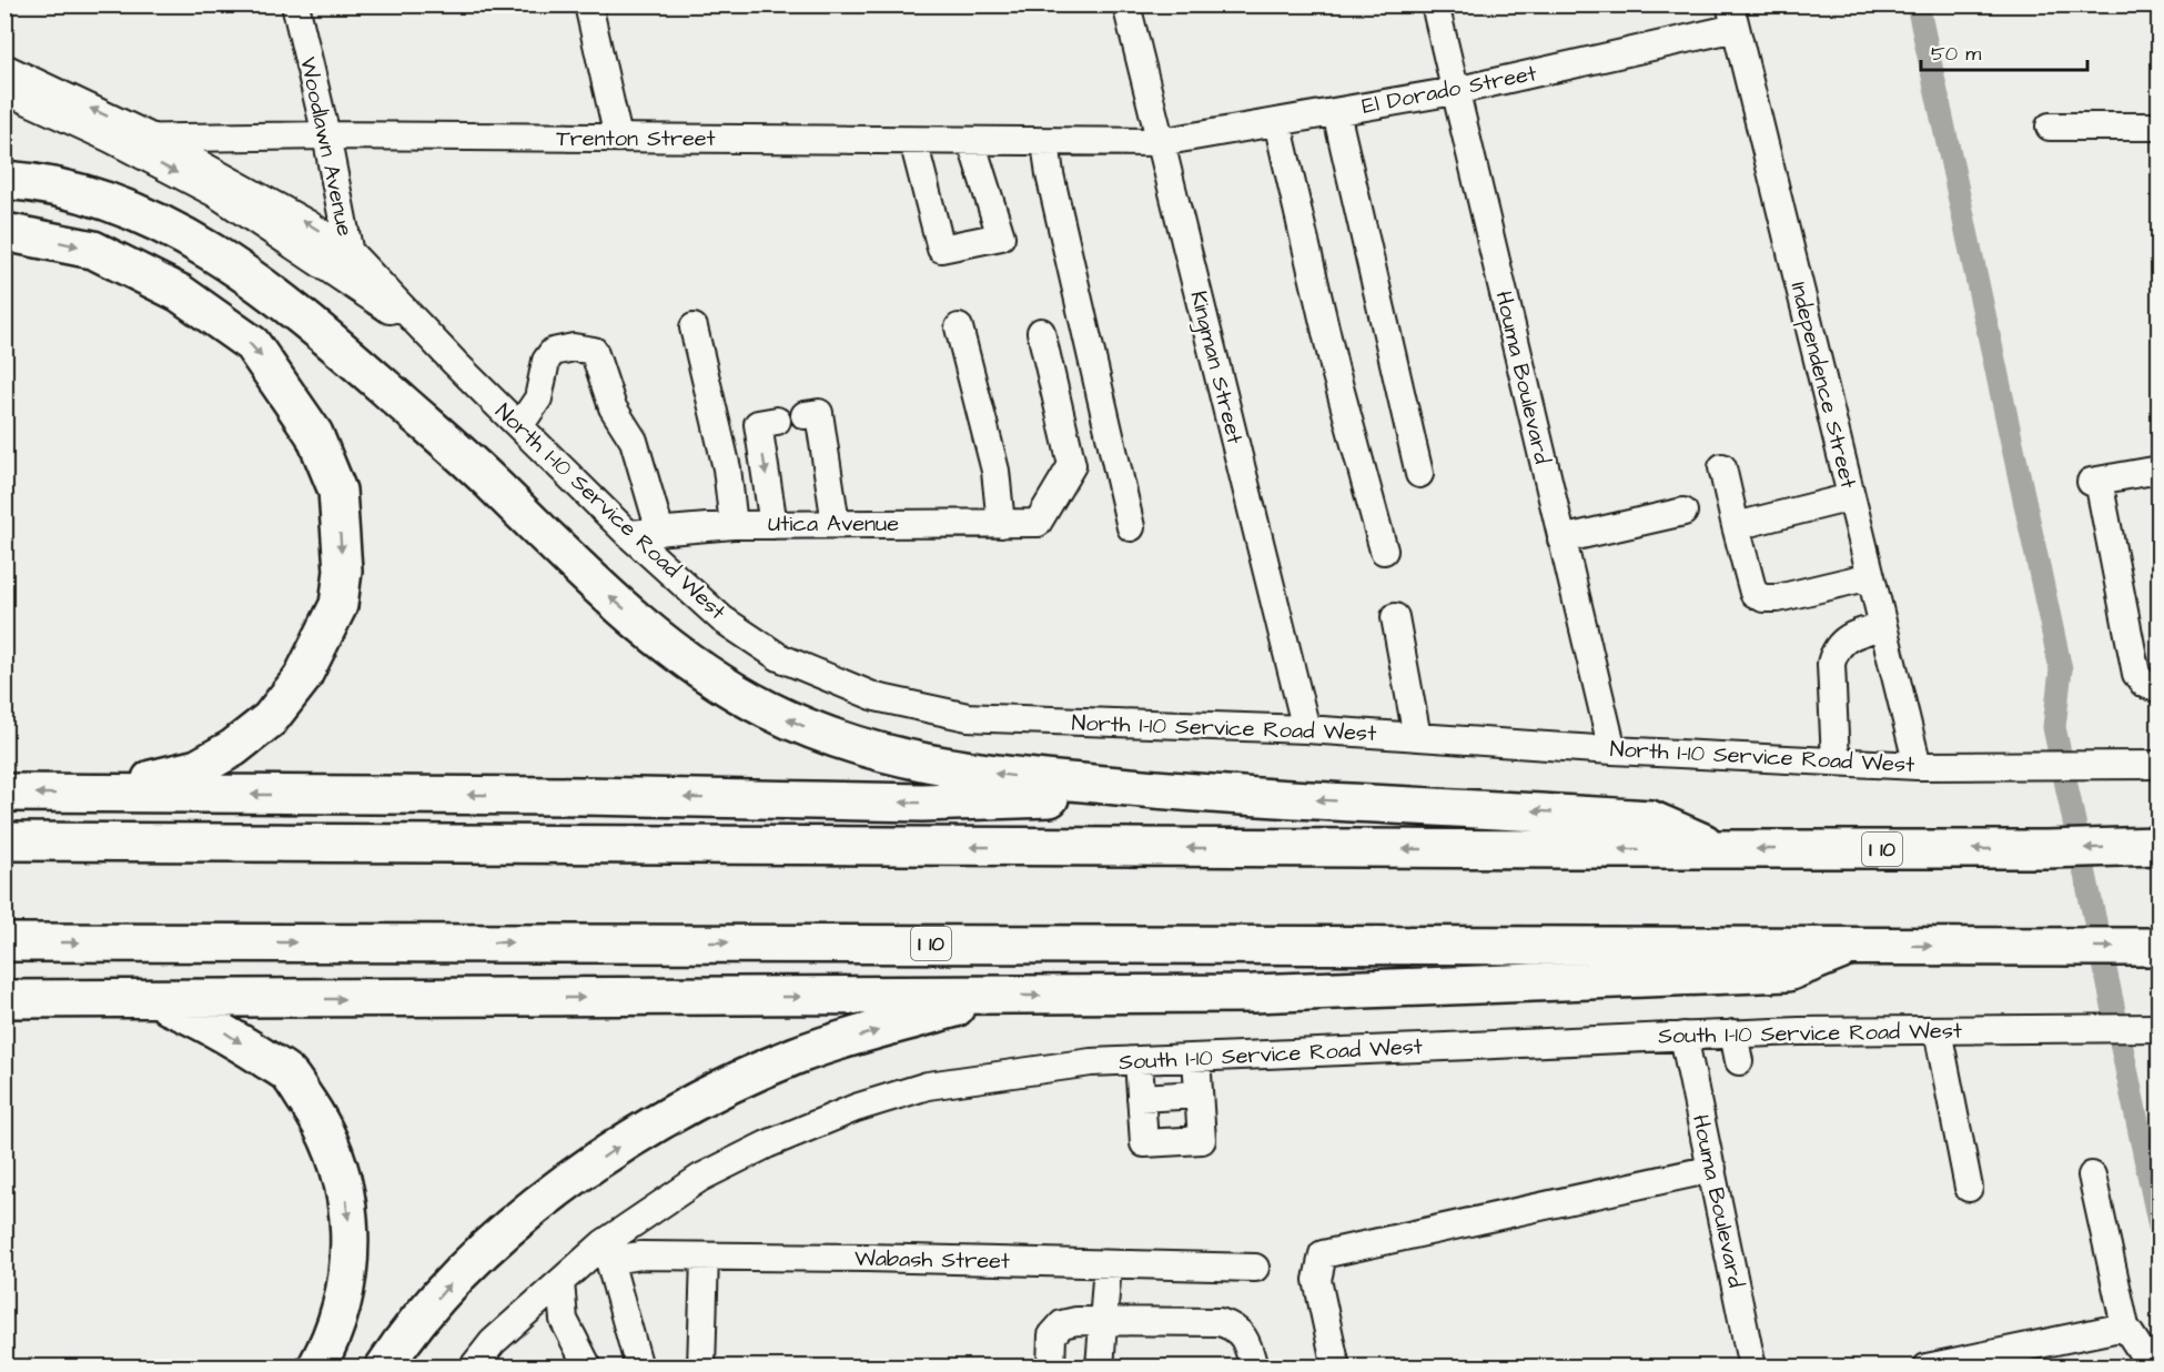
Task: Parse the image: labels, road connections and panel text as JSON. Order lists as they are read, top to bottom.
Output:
{
  "streets": {
    "highway": ["I 10"],
    "street": [
      "El Dorado Street",
      "Trenton Street",
      "Woodlawn Avenue",
      "Kingman Street",
      "Houma Boulevard",
      "Independence Street",
      "North I-10 Service Road West",
      "Utica Avenue",
      "South I-10 Service Road West",
      "Wabash Street"
    ]
  },
  "crossings": [
    ["El Dorado Street", "Trenton Street"],
    ["El Dorado Street", "Kingman Street"],
    ["El Dorado Street", "Houma Boulevard"],
    ["El Dorado Street", "Independence Street"],
    ["Trenton Street", "Woodlawn Avenue"],
    ["Trenton Street", "Kingman Street"],
    ["Trenton Street", "North I-10 Service Road West"],
    ["Woodlawn Avenue", "North I-10 Service Road West"],
    ["Kingman Street", "North I-10 Service Road West"],
    ["Houma Boulevard", "North I-10 Service Road West"],
    ["Houma Boulevard", "South I-10 Service Road West"],
    ["Independence Street", "North I-10 Service Road West"],
    ["North I-10 Service Road West", "Utica Avenue"],
    ["South I-10 Service Road West", "Wabash Street"]
  ],
  "scale_bar": "50 m"
}
